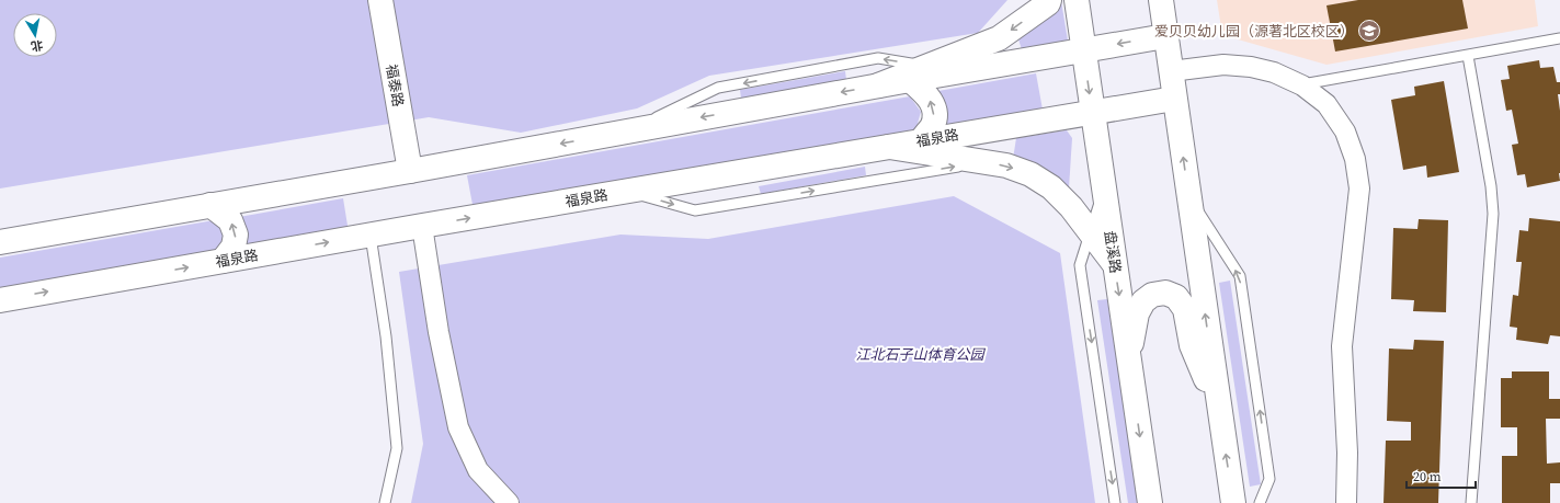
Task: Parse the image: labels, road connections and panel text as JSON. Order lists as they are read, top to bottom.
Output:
{
  "streets": {
    "main road": ["福泰路", "福泉路", "盘溪路"]
  },
  "crossings": [
    ["福泉路", "盘溪路"]
  ],
  "parks": ["江北石子山体育公园"],
  "places": {
    "school or university": ["爱贝贝幼儿园（源著北区校区）"]
  },
  "scale_bar": "20 m",
  "north": "bottom"
}
